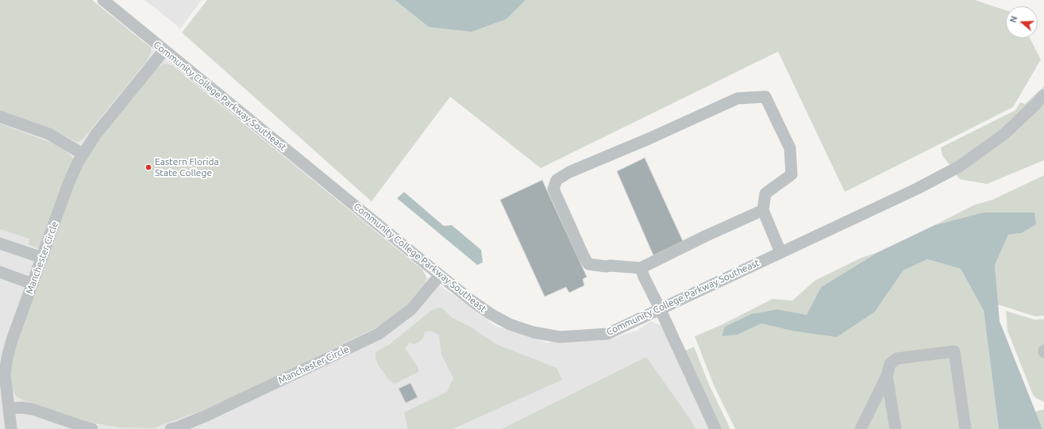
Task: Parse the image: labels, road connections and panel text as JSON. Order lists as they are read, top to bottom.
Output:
{
  "streets": {
    "street": ["Community College Parkway Southeast", "Manchester Circle"]
  },
  "crossings": [
    ["Community College Parkway Southeast", "Manchester Circle"]
  ],
  "places": ["Eastern Florida State College"],
  "north": "left"
}
